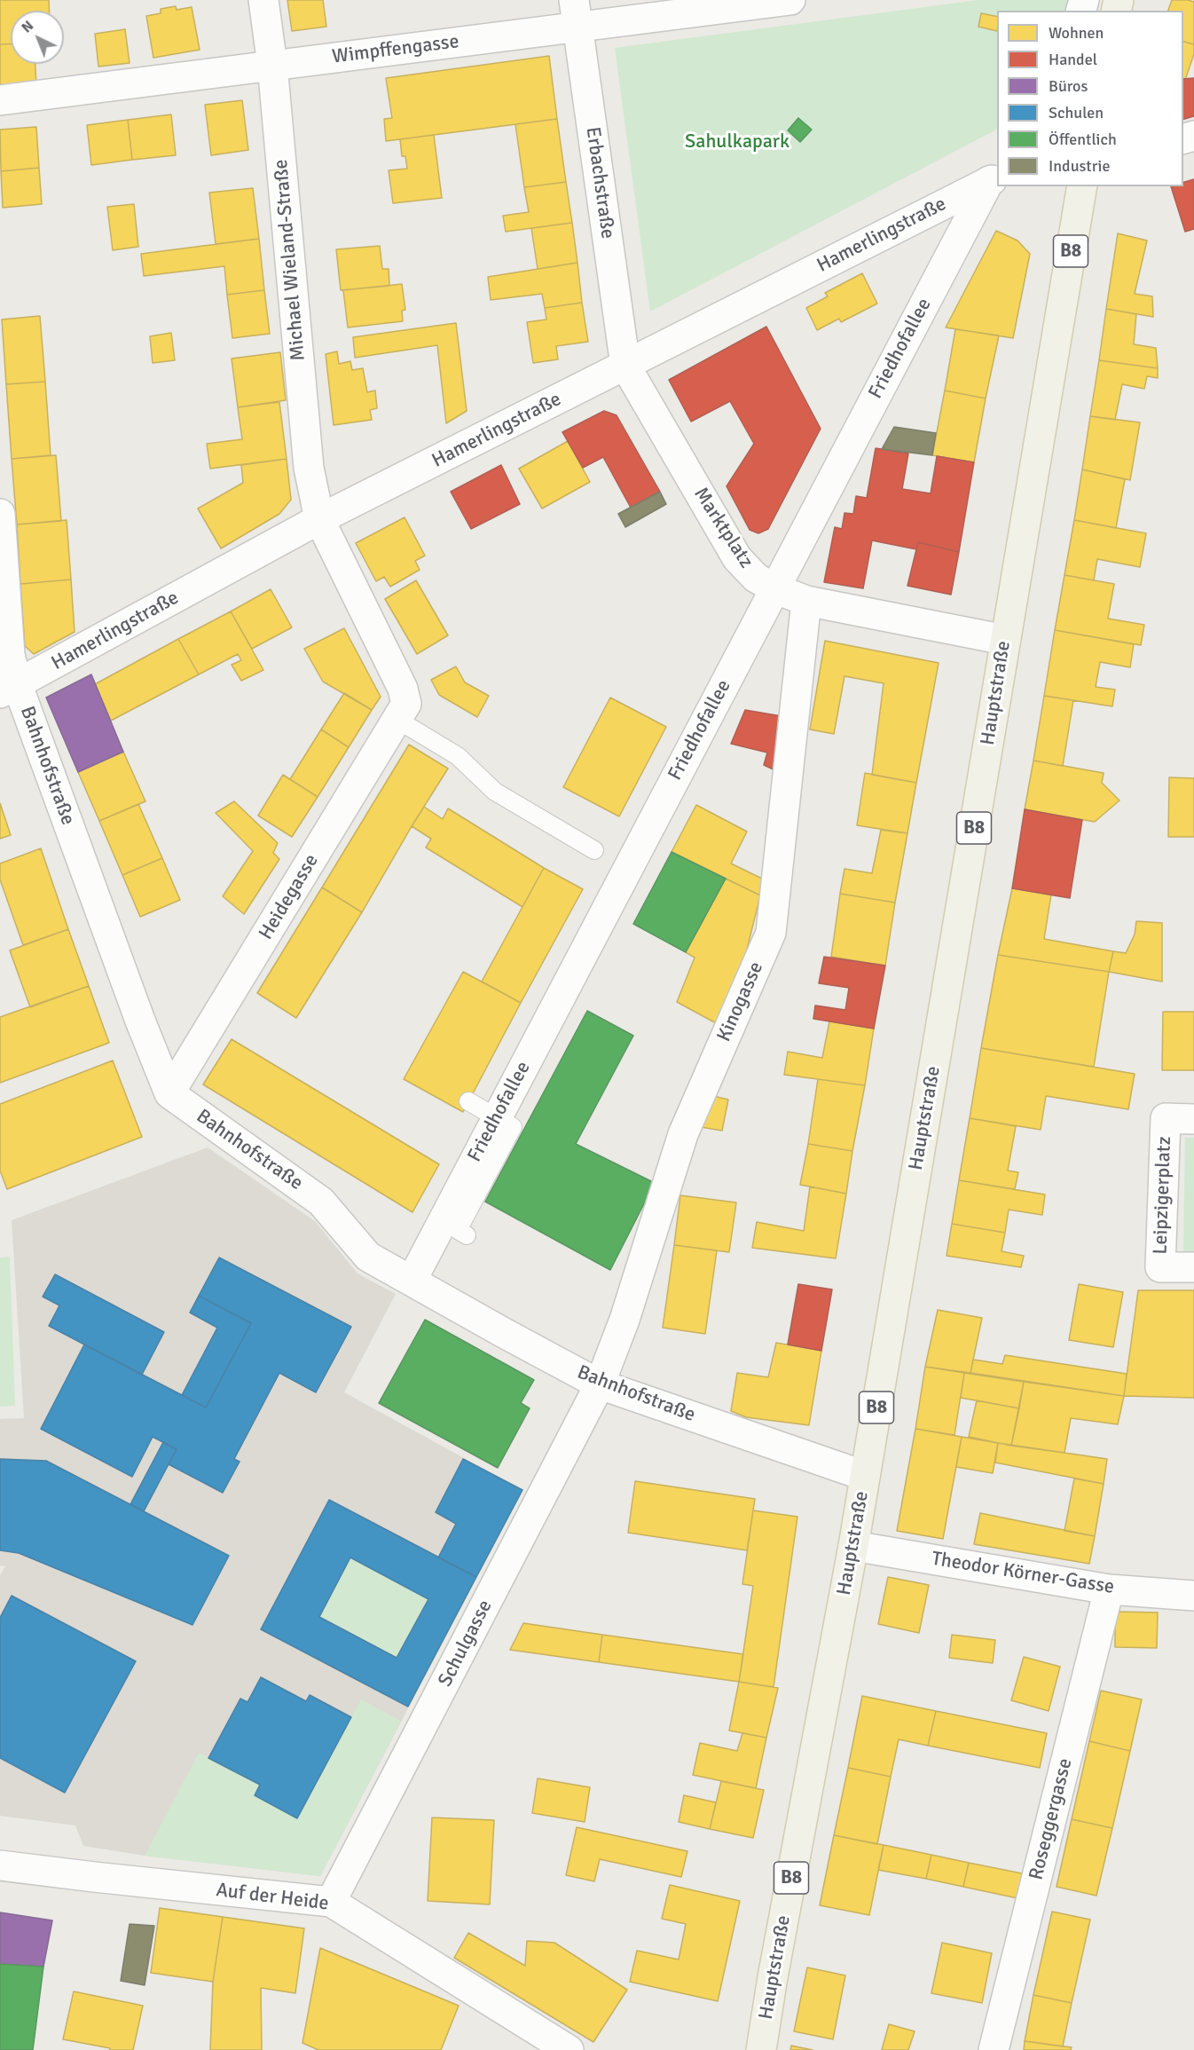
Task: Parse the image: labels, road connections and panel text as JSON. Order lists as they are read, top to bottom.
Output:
{
  "streets": {
    "main road": ["B8", "Hauptstraße"],
    "street": [
      "Wimpffengasse",
      "Erbachstraße",
      "Hamerlingstraße",
      "Michael Wieland-Straße",
      "Friedhofallee",
      "Marktplatz",
      "Bahnhofstraße",
      "Heidegasse",
      "Kinogasse",
      "Leipzigerplatz",
      "Theodor Körner-Gasse",
      "Schulgasse",
      "Roseggergasse",
      "Auf der Heide"
    ]
  },
  "crossings": [
    ["Wimpffengasse", "Erbachstraße"],
    ["Wimpffengasse", "Michael Wieland-Straße"],
    ["Erbachstraße", "Hamerlingstraße"],
    ["Erbachstraße", "Marktplatz"],
    ["Hamerlingstraße", "Michael Wieland-Straße"],
    ["Hamerlingstraße", "Friedhofallee"],
    ["Hamerlingstraße", "Marktplatz"],
    ["Hamerlingstraße", "Bahnhofstraße"],
    ["Michael Wieland-Straße", "Heidegasse"],
    ["Friedhofallee", "Marktplatz"],
    ["Friedhofallee", "Bahnhofstraße"],
    ["Marktplatz", "Hauptstraße"],
    ["Marktplatz", "Kinogasse"],
    ["Hauptstraße", "Bahnhofstraße"],
    ["Hauptstraße", "Theodor Körner-Gasse"],
    ["Bahnhofstraße", "Heidegasse"],
    ["Bahnhofstraße", "Kinogasse"],
    ["Bahnhofstraße", "Schulgasse"],
    ["Kinogasse", "Schulgasse"],
    ["Theodor Körner-Gasse", "Roseggergasse"],
    ["Schulgasse", "Auf der Heide"]
  ],
  "parks": ["Sahulkapark"],
  "legend": [
    "Wohnen",
    "Handel",
    "Büros",
    "Schulen",
    "Öffentlich",
    "Industrie"
  ],
  "north": "top left"
}
